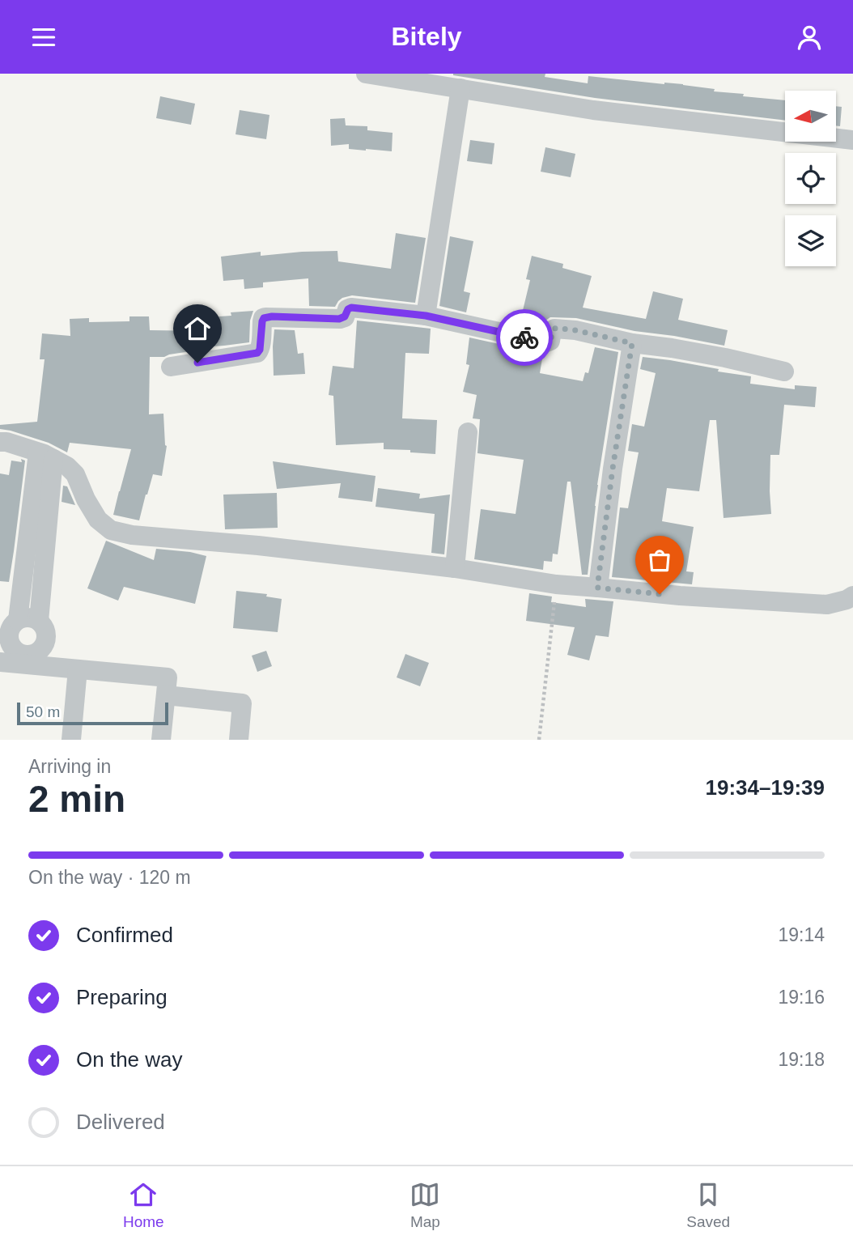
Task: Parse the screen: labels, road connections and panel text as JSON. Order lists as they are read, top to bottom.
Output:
{
  "scale_bar": "50 m",
  "north": "left",
  "page": {
    "header": "Bitely",
    "scale": "50 m",
    "heading": ["2 min", "Arriving in", "19:34–19:39"],
    "bar": "On the way · 120 m",
    "list": [
      ["Confirmed", "19:14"],
      ["Preparing", "19:16"],
      ["On the way", "19:18"],
      "Delivered"
    ],
    "tabs": ["Home", "Map", "Saved"]
  }
}
